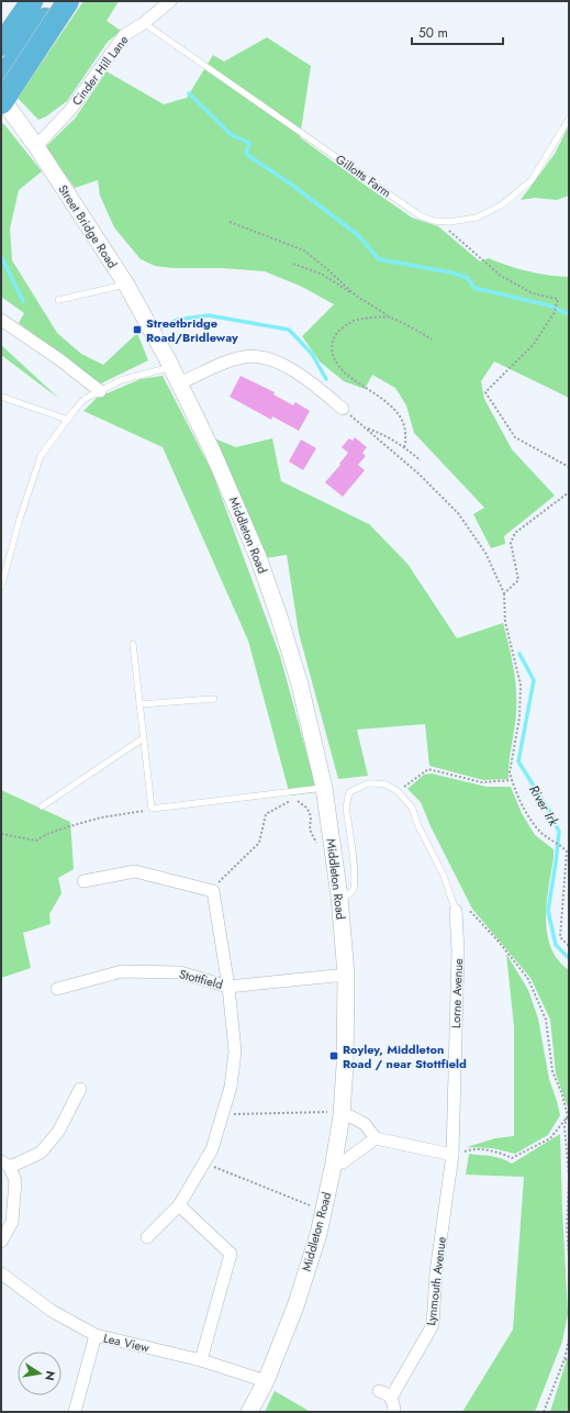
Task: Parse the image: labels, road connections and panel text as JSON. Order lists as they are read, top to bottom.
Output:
{
  "streets": {
    "main road": ["Street Bridge Road", "Middleton Road"],
    "street": [
      "Cinder Hill Lane",
      "Stottfield",
      "Lorne Avenue",
      "Lynmouth Avenue",
      "Lea View"
    ],
    "lane": ["Gillotts Farm"]
  },
  "crossings": [
    ["Cinder Hill Lane", "Gillotts Farm"],
    ["Cinder Hill Lane", "Street Bridge Road"],
    ["Street Bridge Road", "Middleton Road"],
    ["Middleton Road", "Stottfield"],
    ["Middleton Road", "Lea View"],
    ["Lorne Avenue", "Lynmouth Avenue"]
  ],
  "water": ["River Irk"],
  "places": {
    "transit": ["Streetbridge Road/Bridleway", "Royley, Middleton Road / near Stottfield"]
  },
  "scale_bar": "50 m",
  "north": "right"
}
